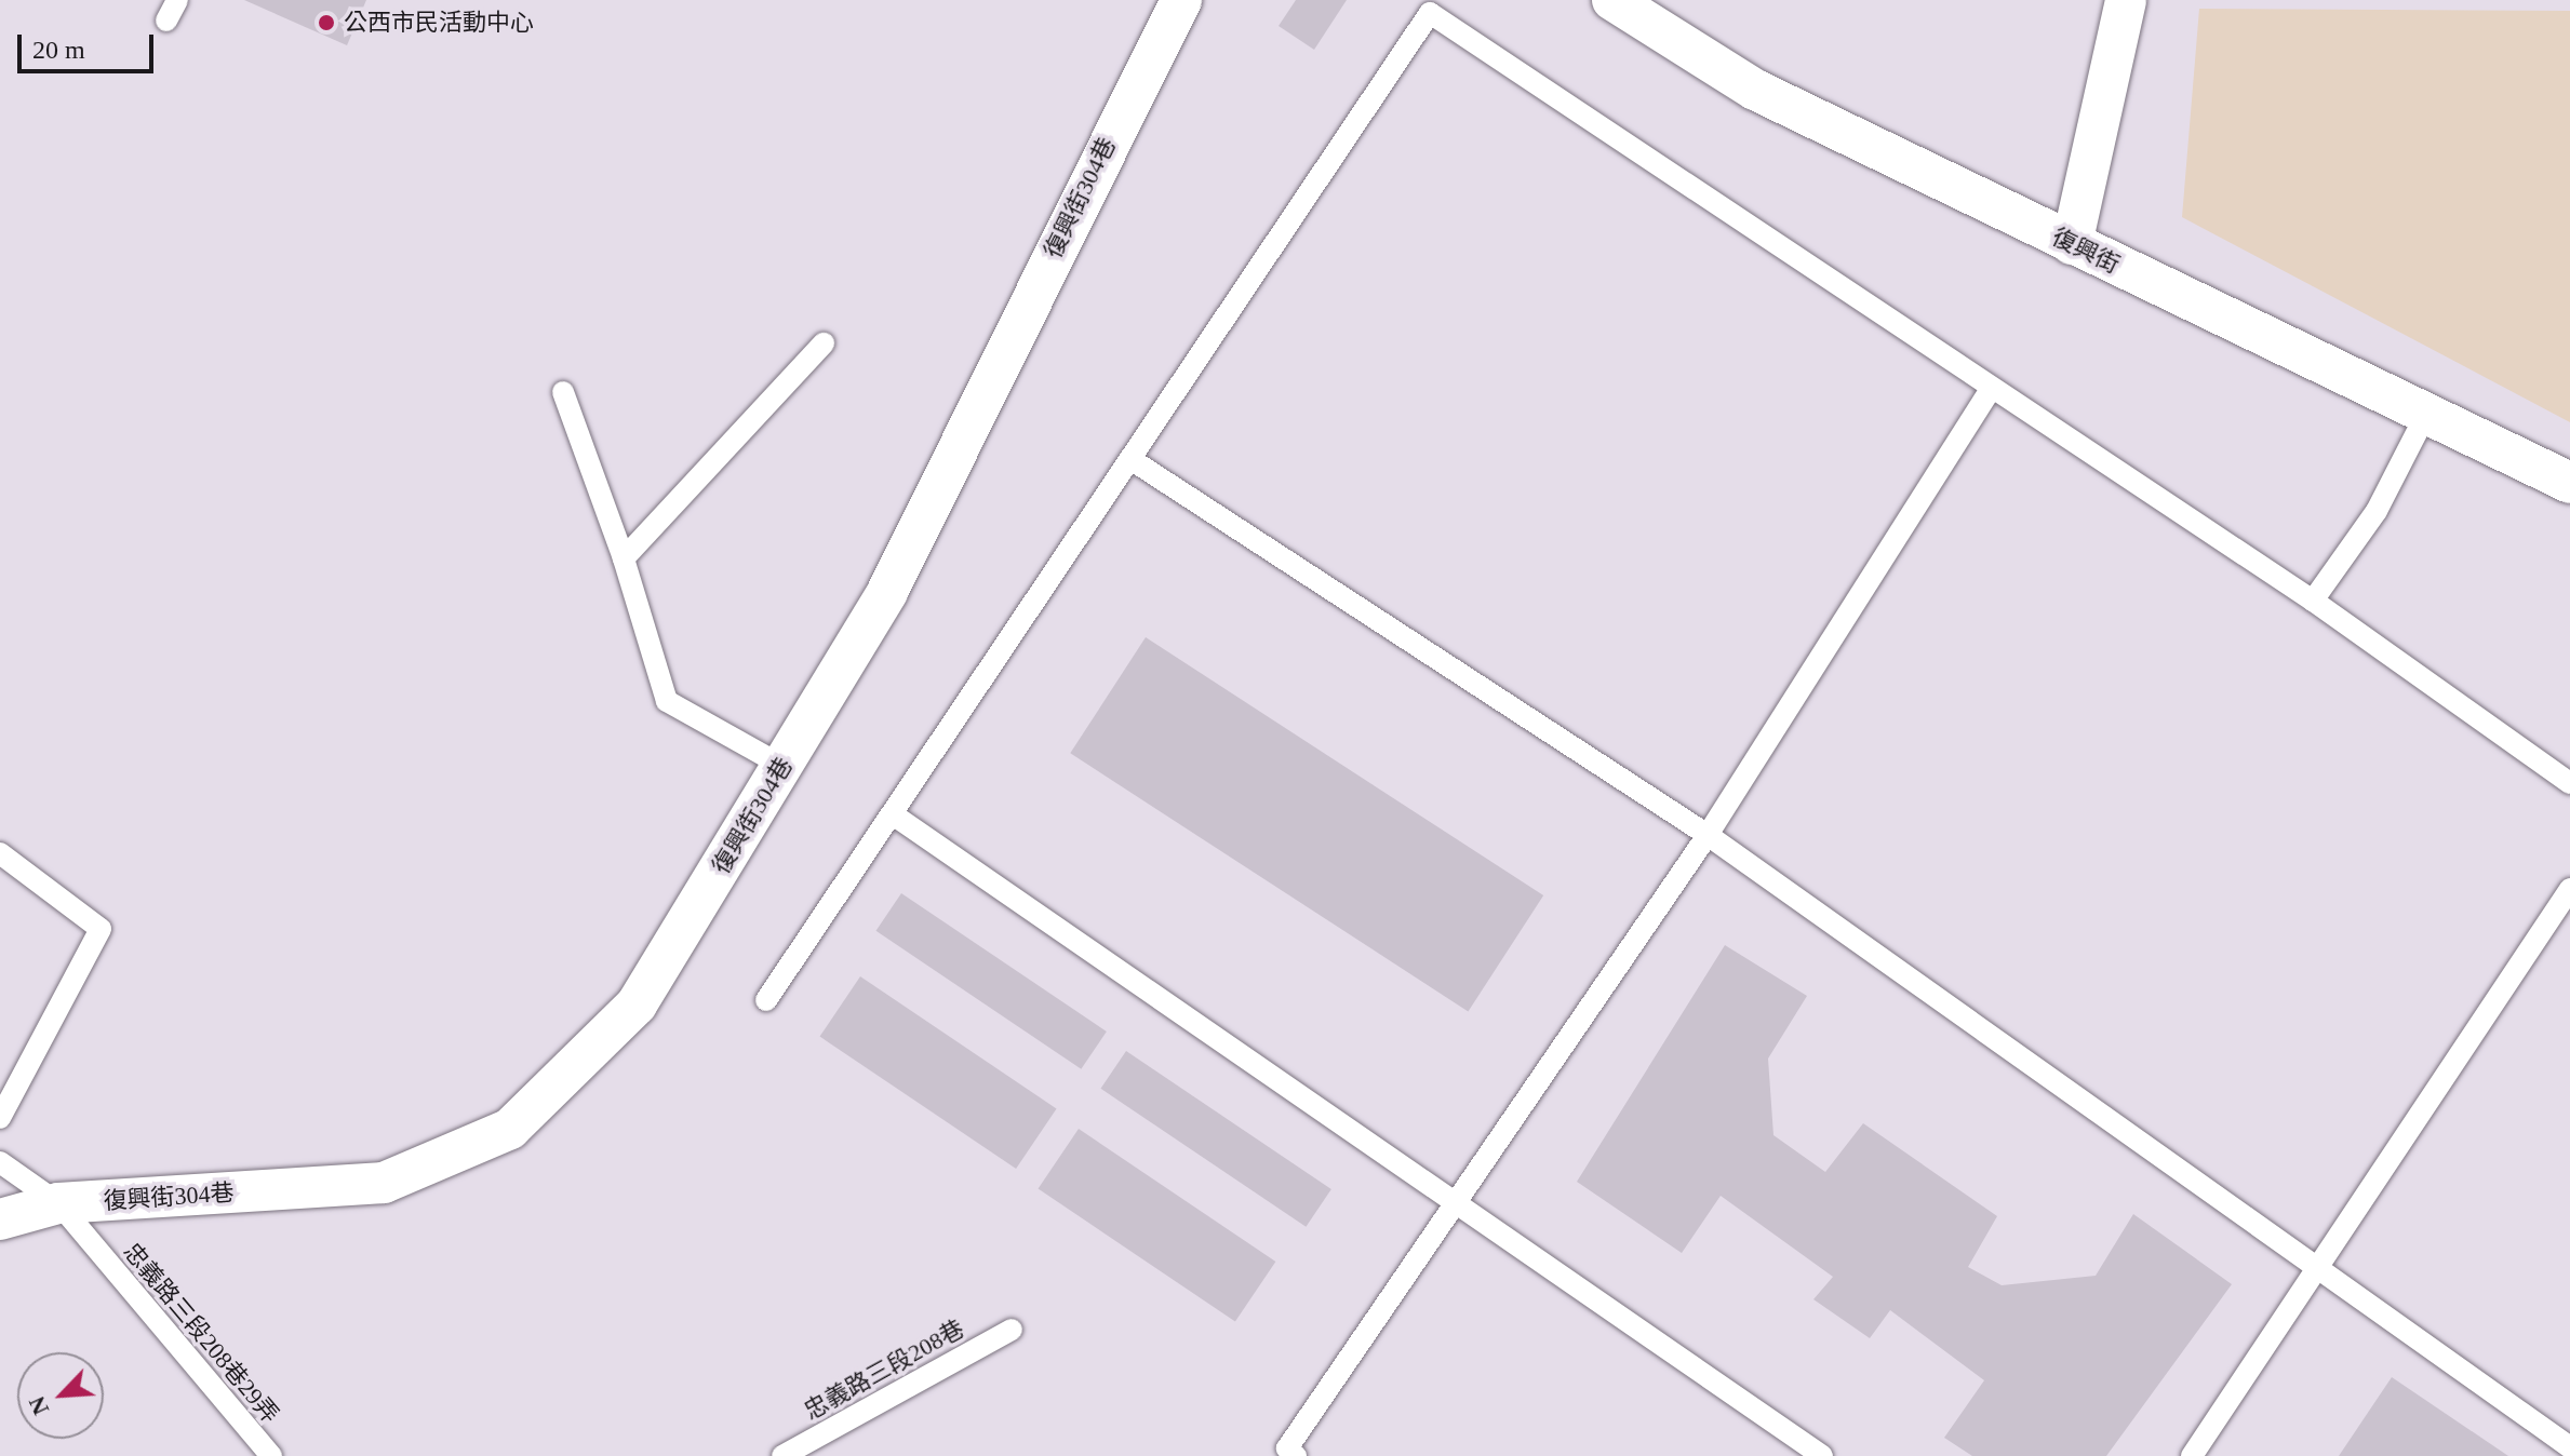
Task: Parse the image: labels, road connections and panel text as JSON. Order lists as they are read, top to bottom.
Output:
{
  "streets": {
    "street": ["復興街304巷", "復興街"],
    "lane": ["忠義路三段208巷29弄", "忠義路三段208巷"]
  },
  "crossings": [
    ["復興街304巷", "忠義路三段208巷29弄"]
  ],
  "places": ["公西市民活動中心"],
  "scale_bar": "20 m",
  "north": "bottom left"
}
